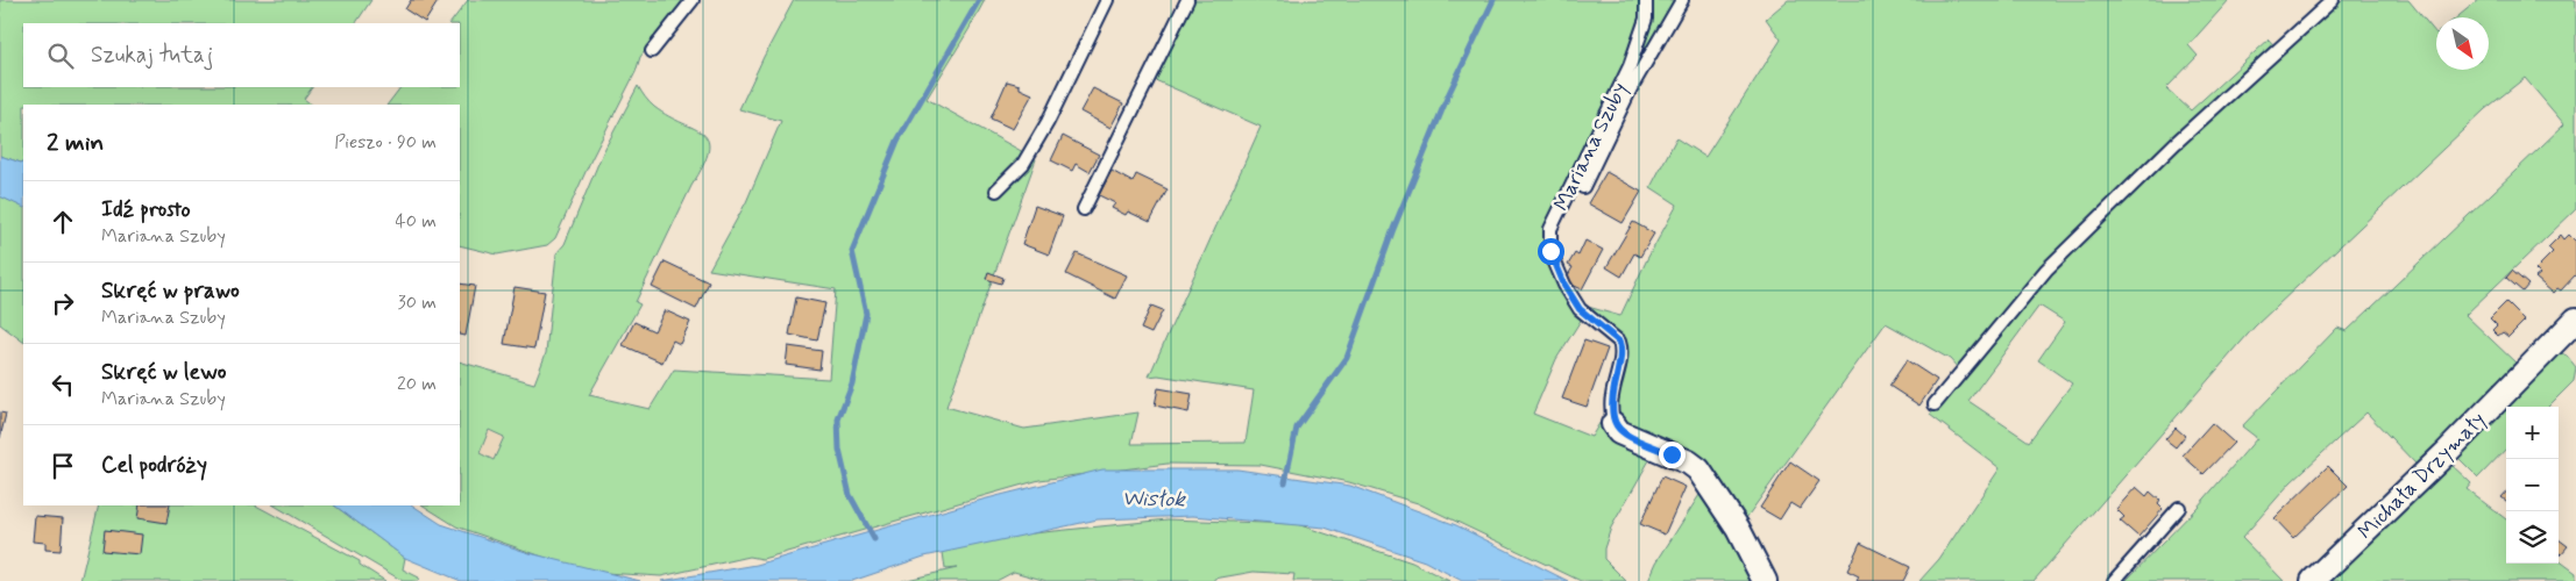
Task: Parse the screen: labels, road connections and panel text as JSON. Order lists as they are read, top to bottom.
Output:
{
  "streets": {
    "street": ["Mariana Szuby", "Michała Drzymały"]
  },
  "water": ["Wisłok"],
  "north": "bottom right",
  "page": {
    "search": "Szukaj tutaj",
    "heading": ["2 min", "Pieszo · 90 m"],
    "list": [
      ["Idź prosto", "Mariana Szuby", "40 m"],
      ["Skręć w prawo", "Mariana Szuby", "30 m"],
      ["Skręć w lewo", "Mariana Szuby", "20 m"],
      "Cel podróży"
    ],
    "map_buttons": ["+", "−"]
  }
}
